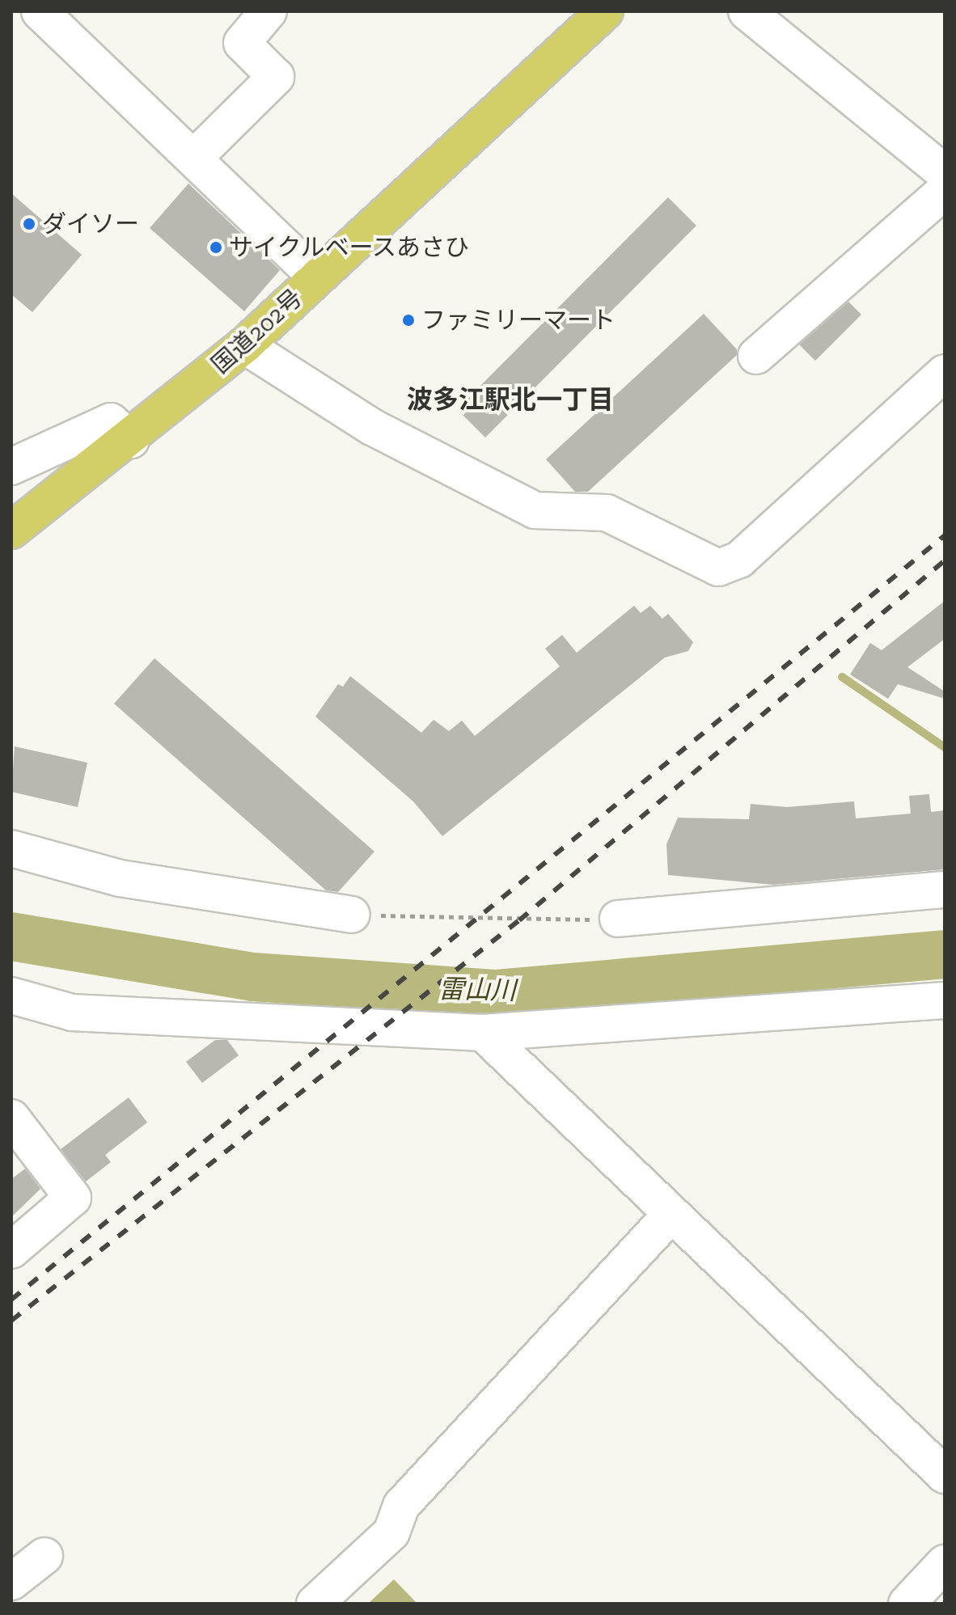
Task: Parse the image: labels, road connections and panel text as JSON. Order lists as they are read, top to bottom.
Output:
{
  "streets": {
    "highway": ["国道202号"]
  },
  "districts": ["波多江駅北一丁目"],
  "water": ["雷山川"],
  "places": ["ダイソー", "サイクルベースあさひ", "ファミリーマート"]
}
